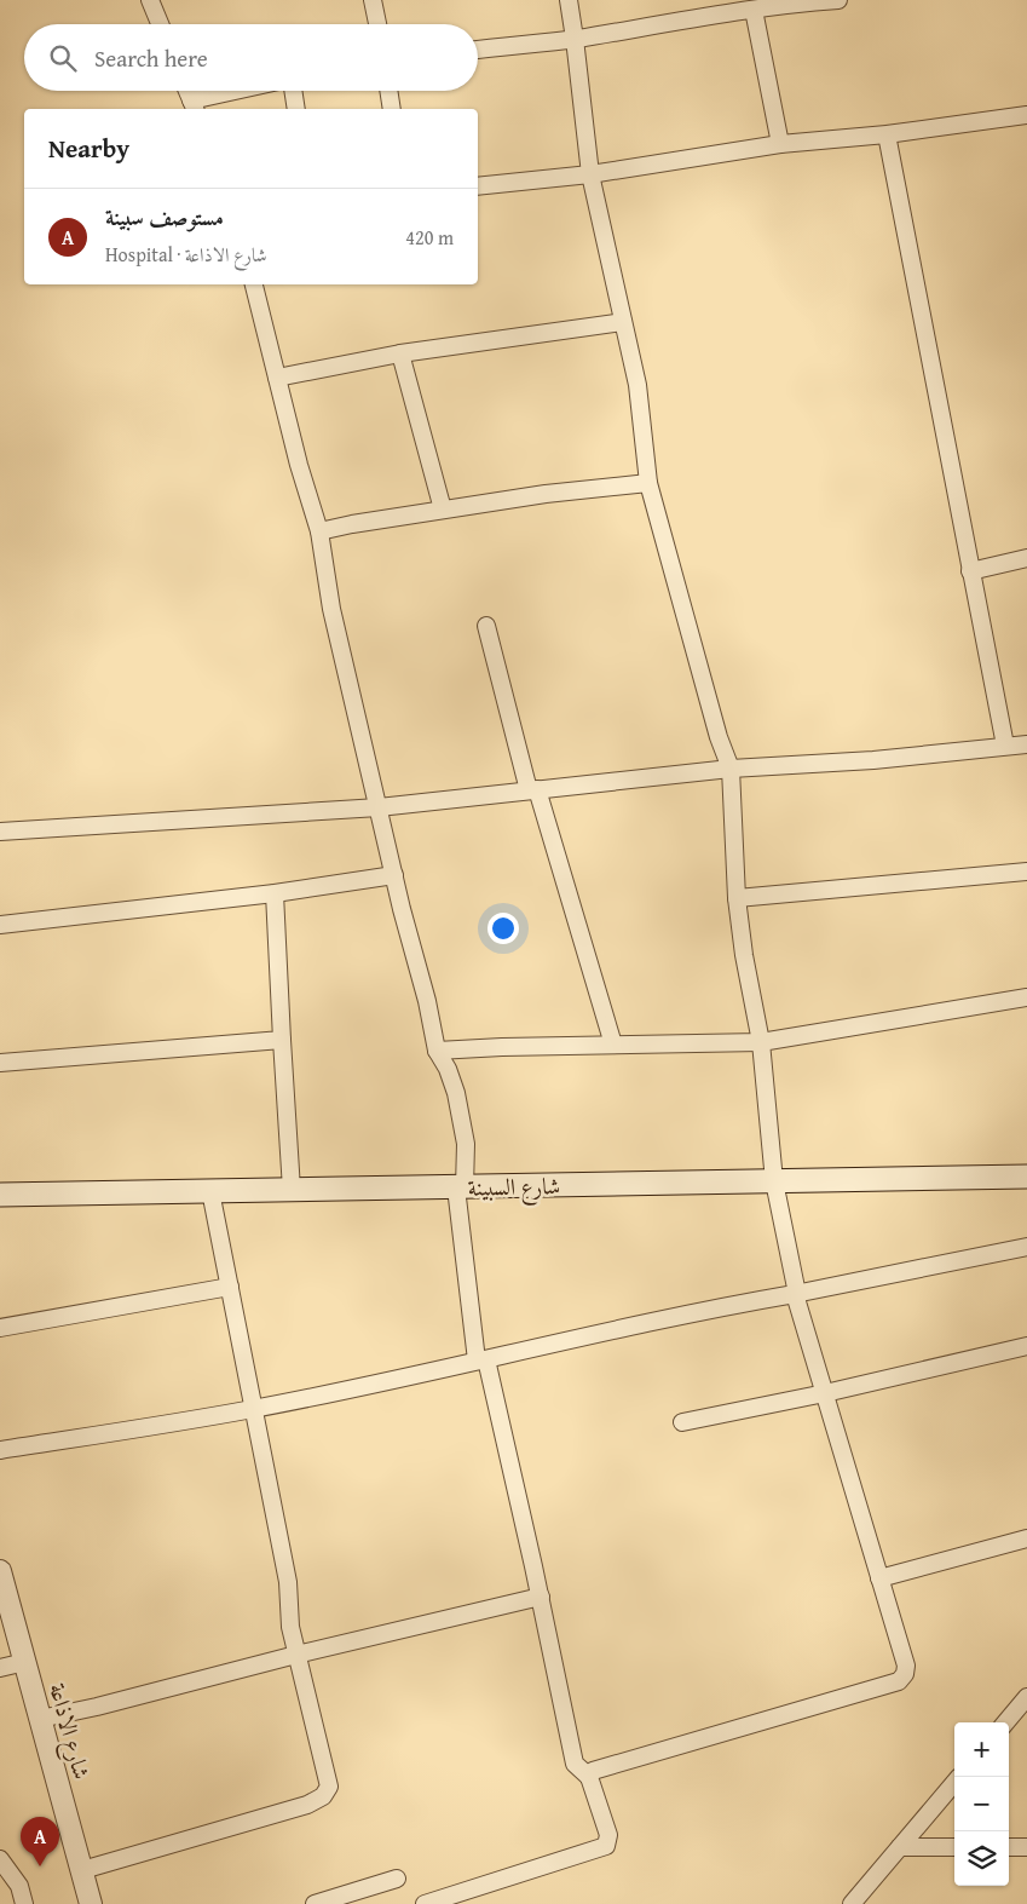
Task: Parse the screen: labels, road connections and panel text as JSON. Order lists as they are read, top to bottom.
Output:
{
  "streets": {
    "main road": ["شارع السبينة"],
    "street": ["شارع الاذاعة"]
  },
  "page": {
    "search": "Search here",
    "heading": "Nearby",
    "list": [
      {
        "mark": "A",
        "name": "مستوصف سبينة",
        "note": "Hospital · شارع الاذاعة",
        "value": "420 m"
      }
    ],
    "map_buttons": ["+", "−"],
    "pins": "A"
  }
}
